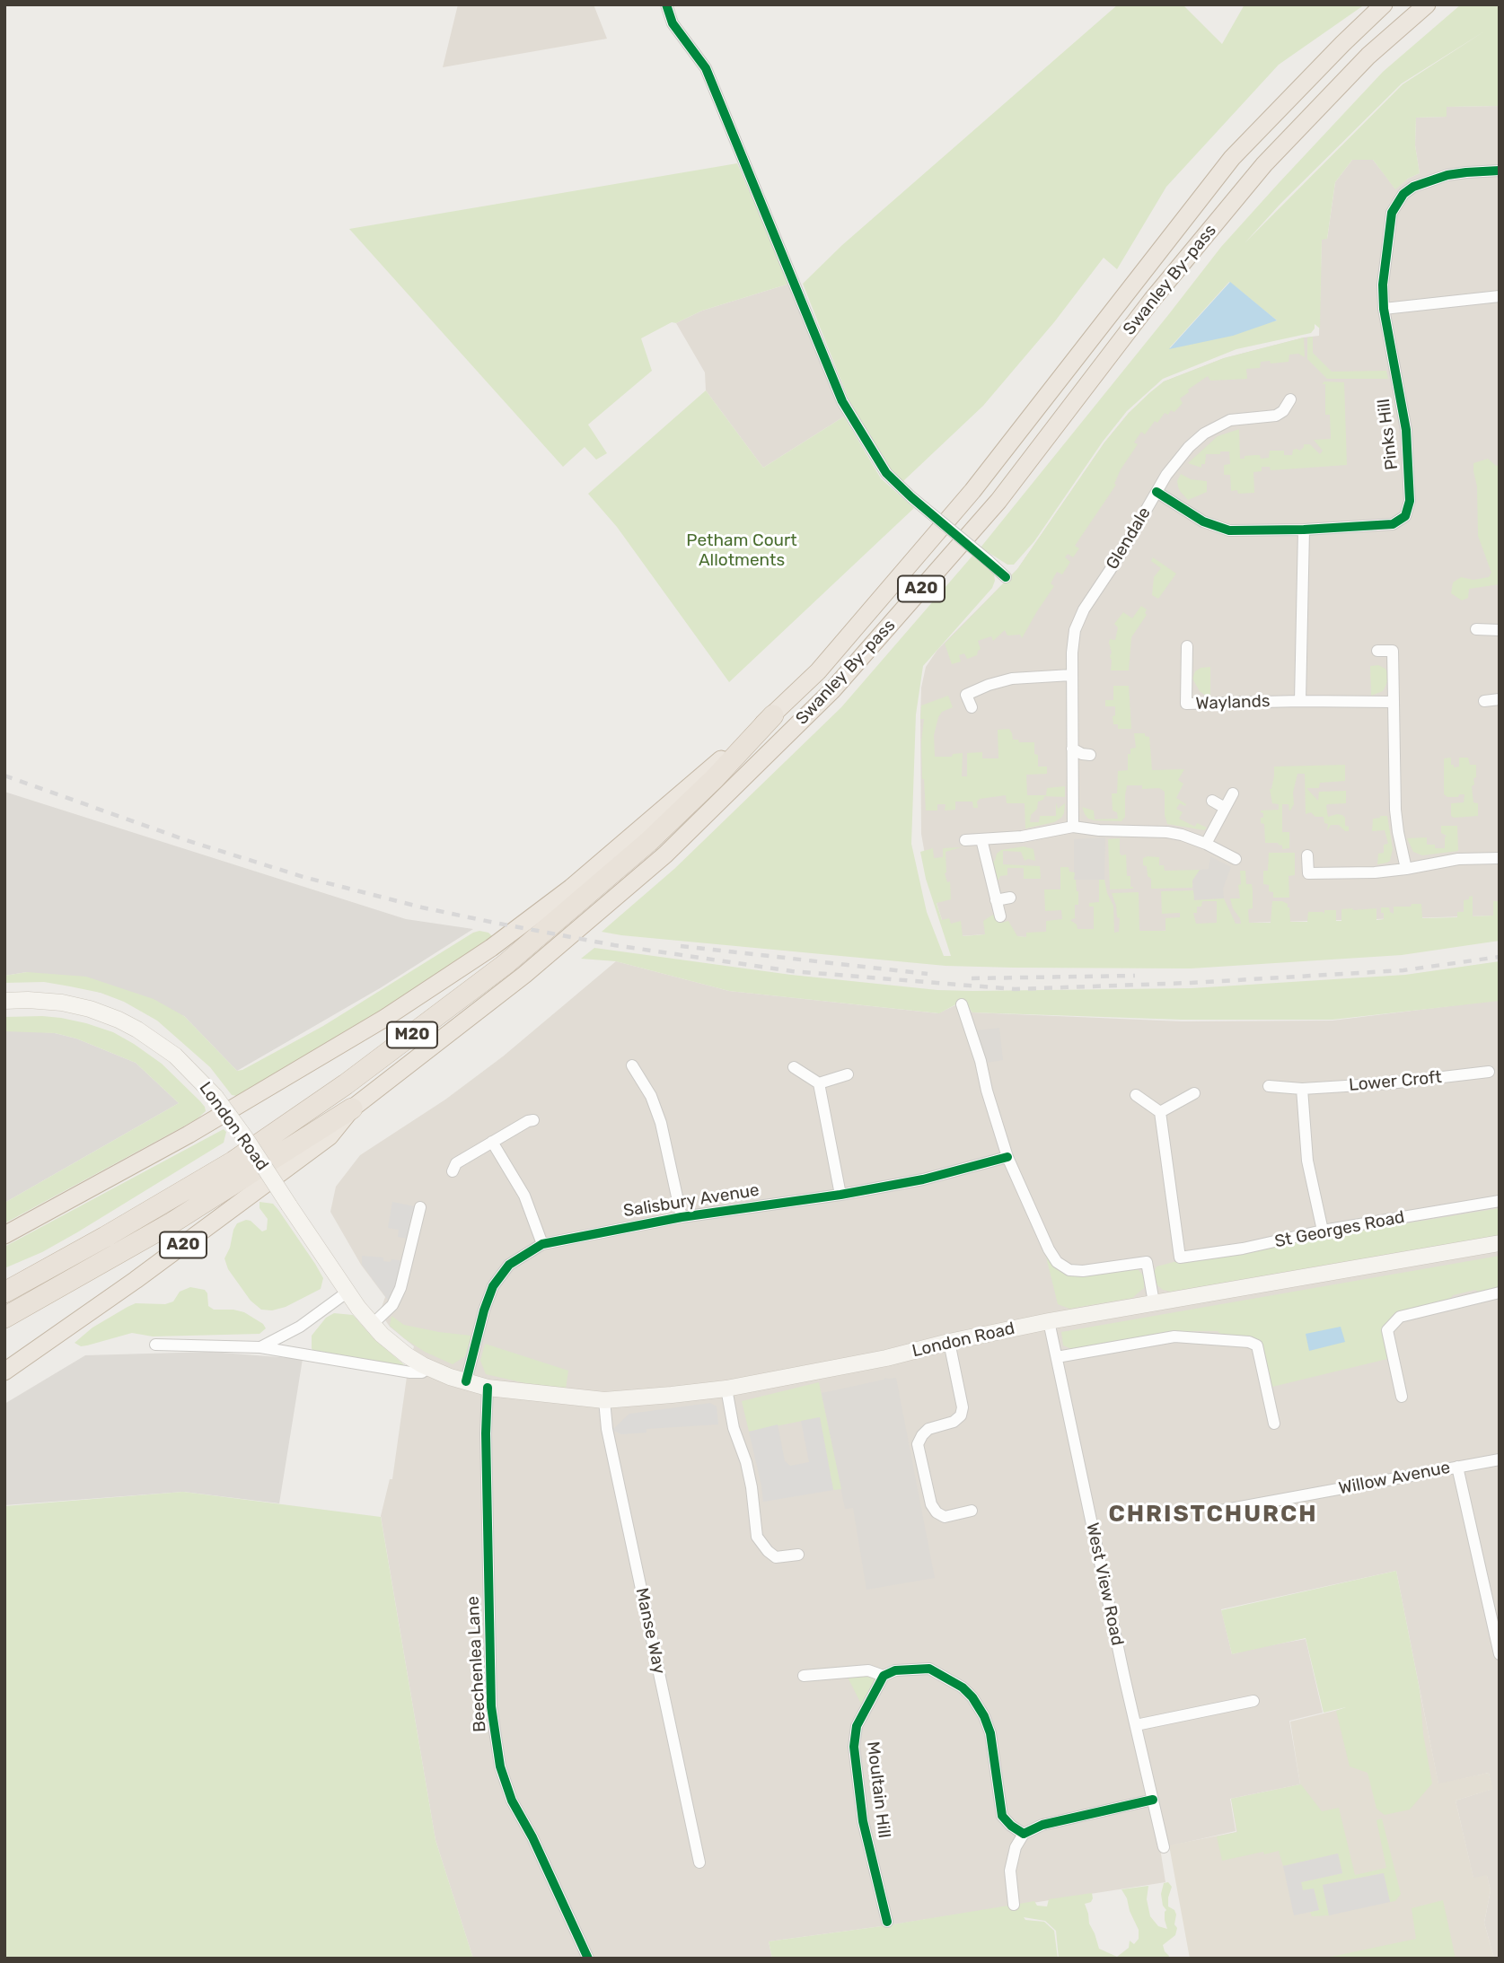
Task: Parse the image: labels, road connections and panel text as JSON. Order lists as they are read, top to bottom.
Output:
{
  "streets": {
    "highway": ["Swanley By-pass", "A20", "M20"],
    "main road": ["London Road"],
    "street": [
      "Pinks Hill",
      "Glendale",
      "Waylands",
      "Lower Croft",
      "Salisbury Avenue",
      "St Georges Road",
      "Willow Avenue",
      "West View Road",
      "Manse Way",
      "Beechenlea Lane",
      "Moultain Hill"
    ]
  },
  "crossings": [
    ["Swanley By-pass", "A20"],
    ["Swanley By-pass", "M20"],
    ["Pinks Hill", "Glendale"],
    ["A20", "M20"],
    ["London Road", "Salisbury Avenue"],
    ["London Road", "West View Road"],
    ["London Road", "Manse Way"],
    ["London Road", "Beechenlea Lane"]
  ],
  "districts": ["CHRISTCHURCH"],
  "parks": ["Petham Court Allotments"]
}
